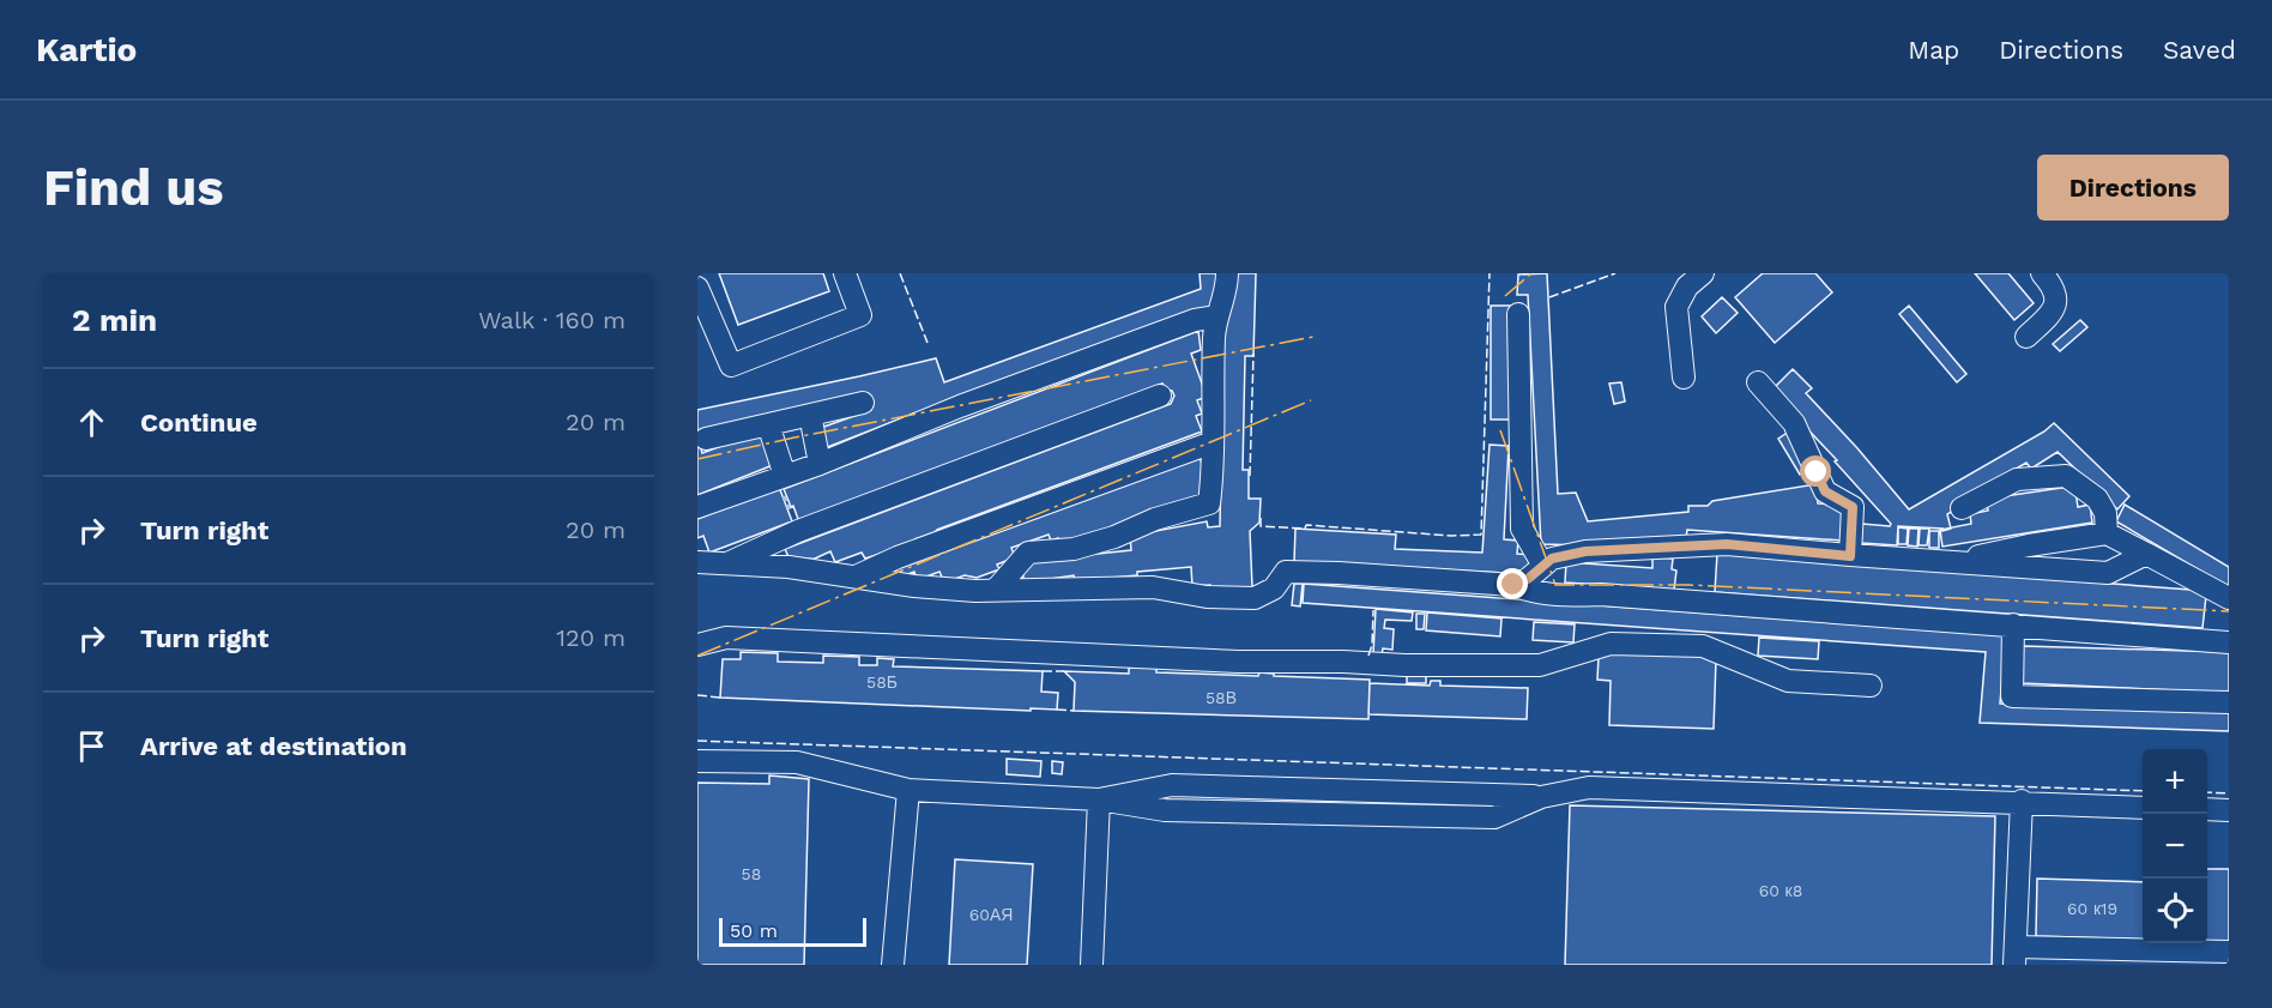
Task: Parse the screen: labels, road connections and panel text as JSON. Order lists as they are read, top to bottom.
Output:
{
  "house_numbers": [
    "58Б",
    "58В",
    "58",
    "60 к8",
    "60 к19",
    "60АЯ"
  ],
  "scale_bar": "50 m",
  "page": {
    "header": "Kartio",
    "nav": ["Map", "Directions", "Saved"],
    "buttons": "Directions",
    "title": "Find us",
    "heading": ["2 min", "Walk · 160 m"],
    "list": [
      ["Continue", "20 m"],
      ["Turn right", "20 m"],
      ["Turn right", "120 m"],
      "Arrive at destination"
    ],
    "map_buttons": ["+", "−"],
    "scale": "50 m"
  }
}
